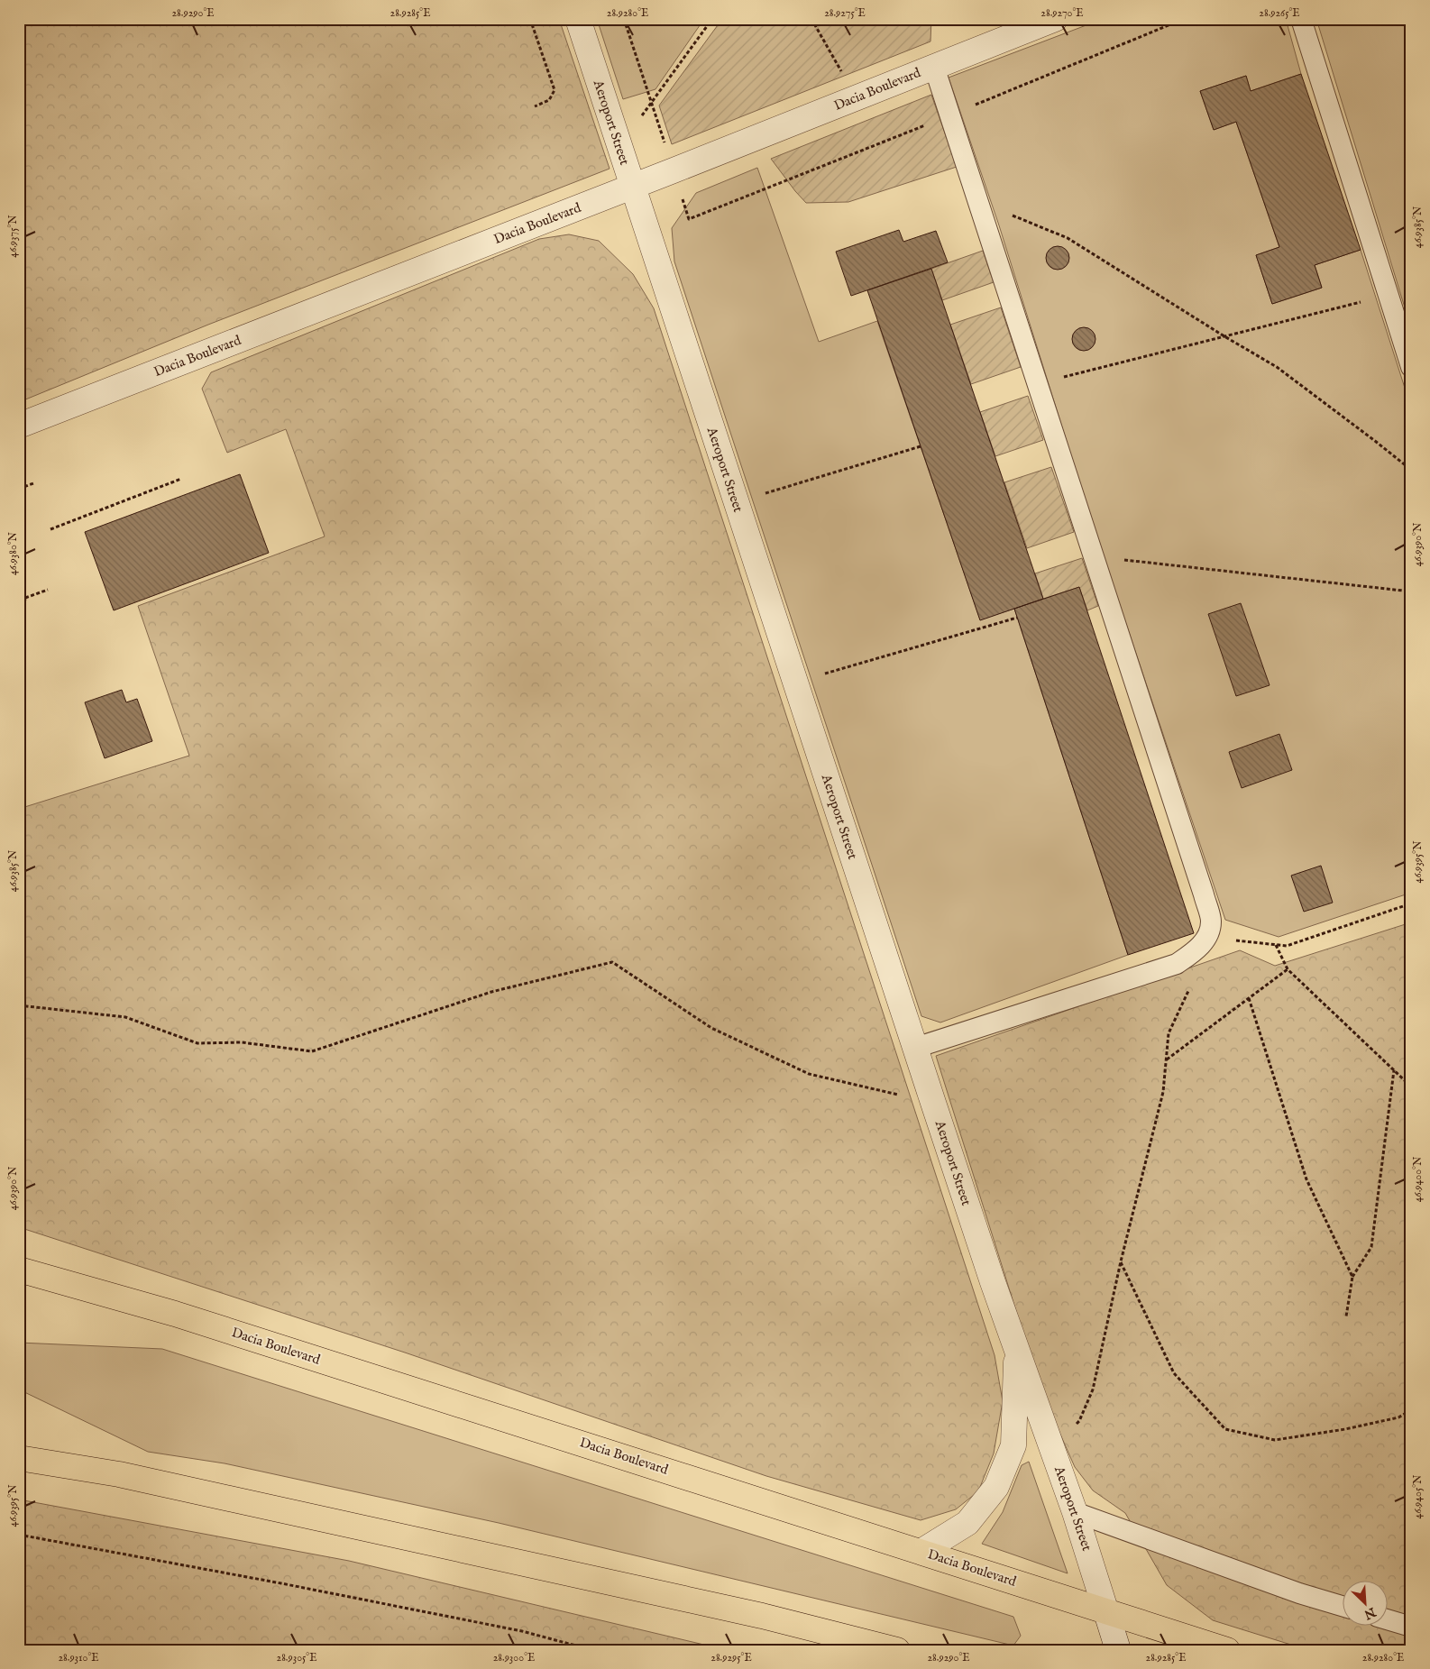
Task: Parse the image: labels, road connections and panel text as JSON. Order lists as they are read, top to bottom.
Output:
{
  "streets": {
    "main road": ["Dacia Boulevard"],
    "street": ["Aeroport Street"]
  },
  "crossings": [
    ["Dacia Boulevard", "Aeroport Street"]
  ],
  "north": "bottom right",
  "coordinates": [
    "28.9290°E",
    "28.9285°E",
    "28.9280°E",
    "28.9275°E",
    "28.9270°E",
    "28.9265°E",
    "46.9385°N",
    "46.9375°N",
    "46.9390°N",
    "46.9380°N",
    "46.9395°N",
    "46.9400°N",
    "46.9405°N",
    "28.9310°E",
    "28.9305°E",
    "28.9300°E",
    "28.9295°E"
  ]
}
